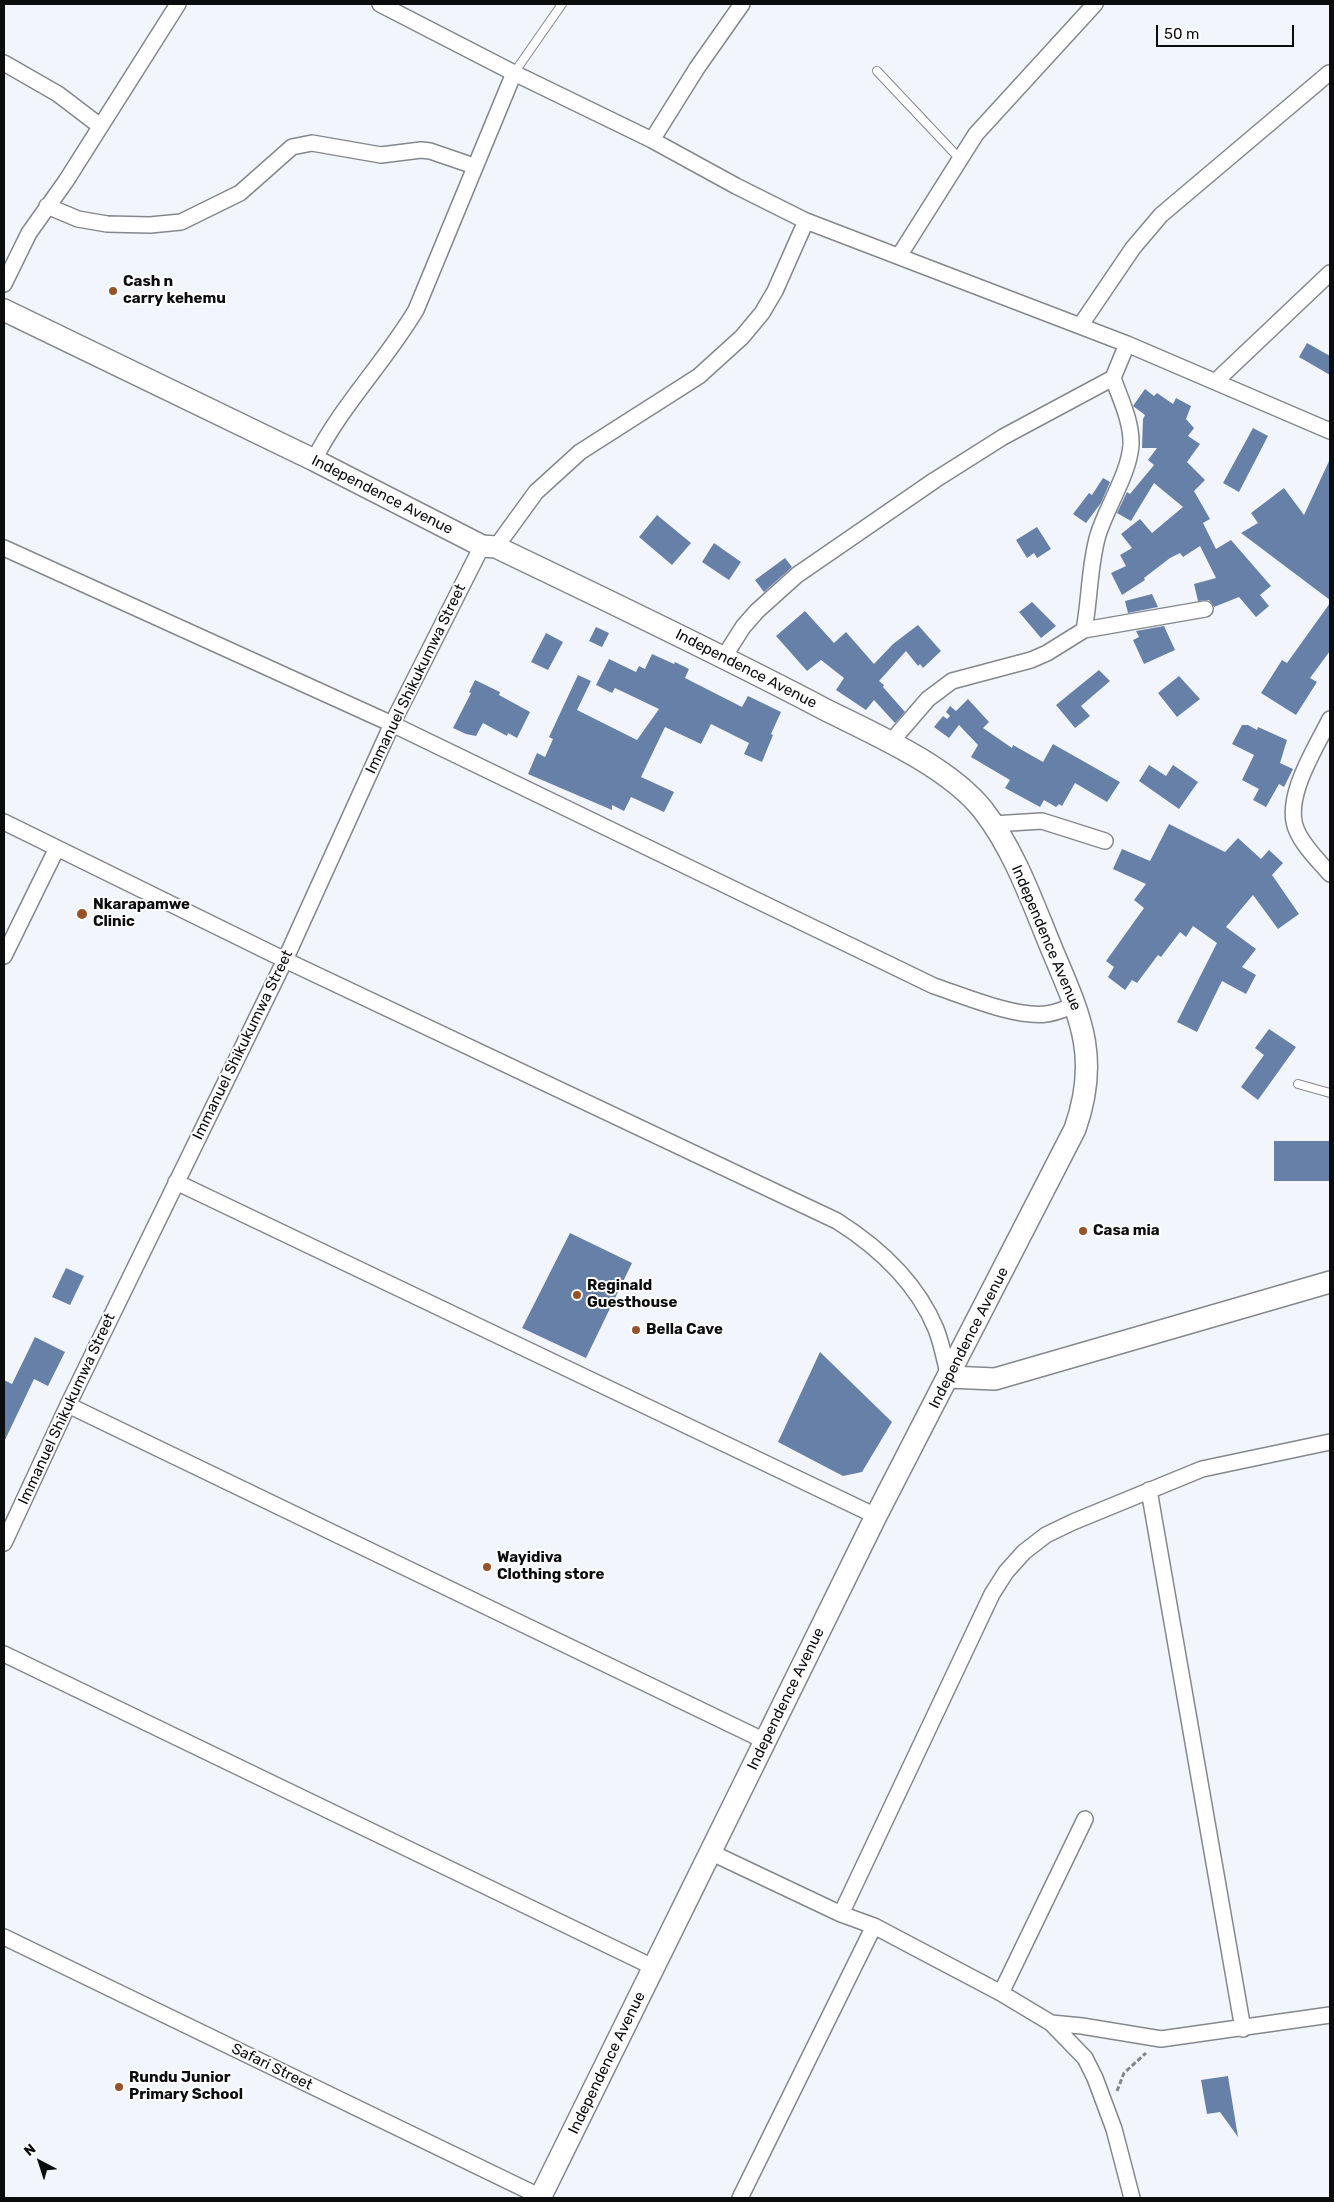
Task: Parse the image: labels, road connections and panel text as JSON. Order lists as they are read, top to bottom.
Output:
{
  "streets": {
    "street": ["Independence Avenue", "Immanuel Shikukumwa Street", "Safari Street"]
  },
  "crossings": [
    ["Independence Avenue", "Immanuel Shikukumwa Street"],
    ["Independence Avenue", "Safari Street"]
  ],
  "places": [
    "Cash n carry kehemu",
    "Nkarapamwe Clinic",
    "Casa mia",
    "Reginald Guesthouse",
    "Bella Cave",
    "Wayidiva Clothing store",
    "Rundu Junior Primary School"
  ],
  "scale_bar": "50 m",
  "north": "top left"
}
